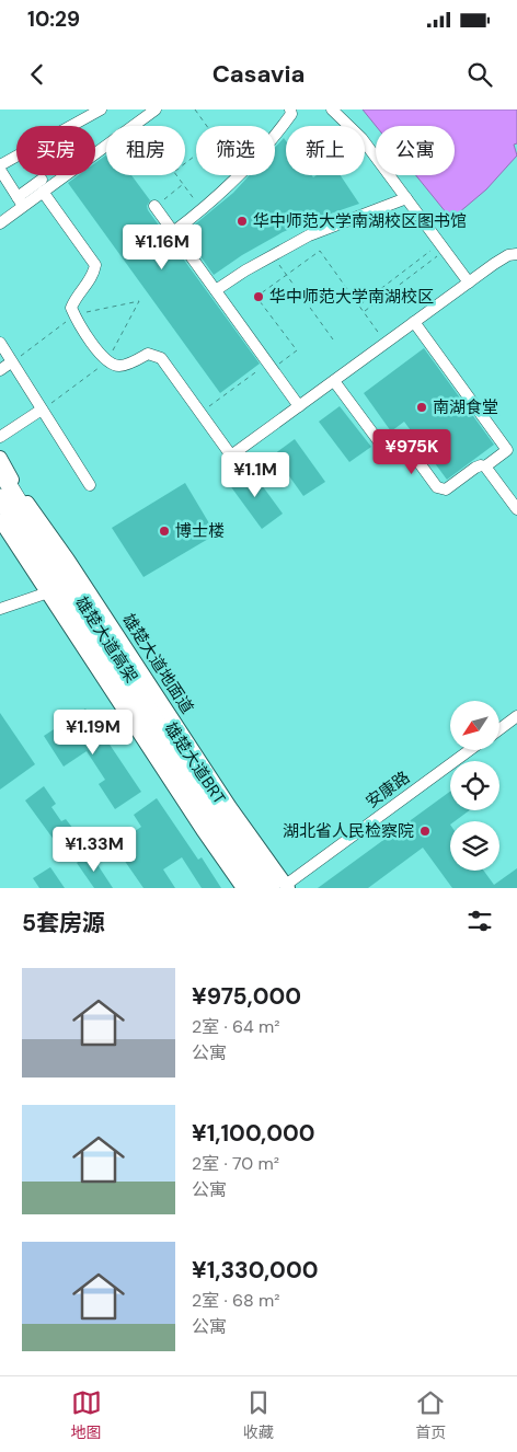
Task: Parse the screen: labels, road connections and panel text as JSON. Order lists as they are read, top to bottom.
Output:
{
  "streets": {
    "highway": ["雄楚大道高架"],
    "main road": ["雄楚大道地面道"],
    "street": ["雄楚大道BRT", "安康路"]
  },
  "crossings": [
    ["雄楚大道高架", "雄楚大道地面道"],
    ["雄楚大道高架", "安康路"],
    ["雄楚大道地面道", "安康路"]
  ],
  "places": [
    "华中师范大学南湖校区图书馆",
    "华中师范大学南湖校区",
    "南湖食堂",
    "博士楼",
    "湖北省人民检察院"
  ],
  "north": "bottom left",
  "page": {
    "status": "10:29",
    "header": "Casavia",
    "chip": [
      "买房",
      "租房",
      "筛选",
      "新上",
      "公寓"
    ],
    "price": [
      "¥1.16M",
      "¥975K",
      "¥1.1M",
      "¥1.19M",
      "¥1.33M"
    ],
    "heading": "5套房源",
    "list": [
      {
        "name": "¥975,000",
        "note": "2室 · 64 m² · 公寓"
      },
      {
        "name": "¥1,100,000",
        "note": "2室 · 70 m² · 公寓"
      },
      {
        "name": "¥1,330,000",
        "note": "2室 · 68 m² · 公寓"
      }
    ],
    "tabs": ["地图", "收藏", "首页"]
  }
}
